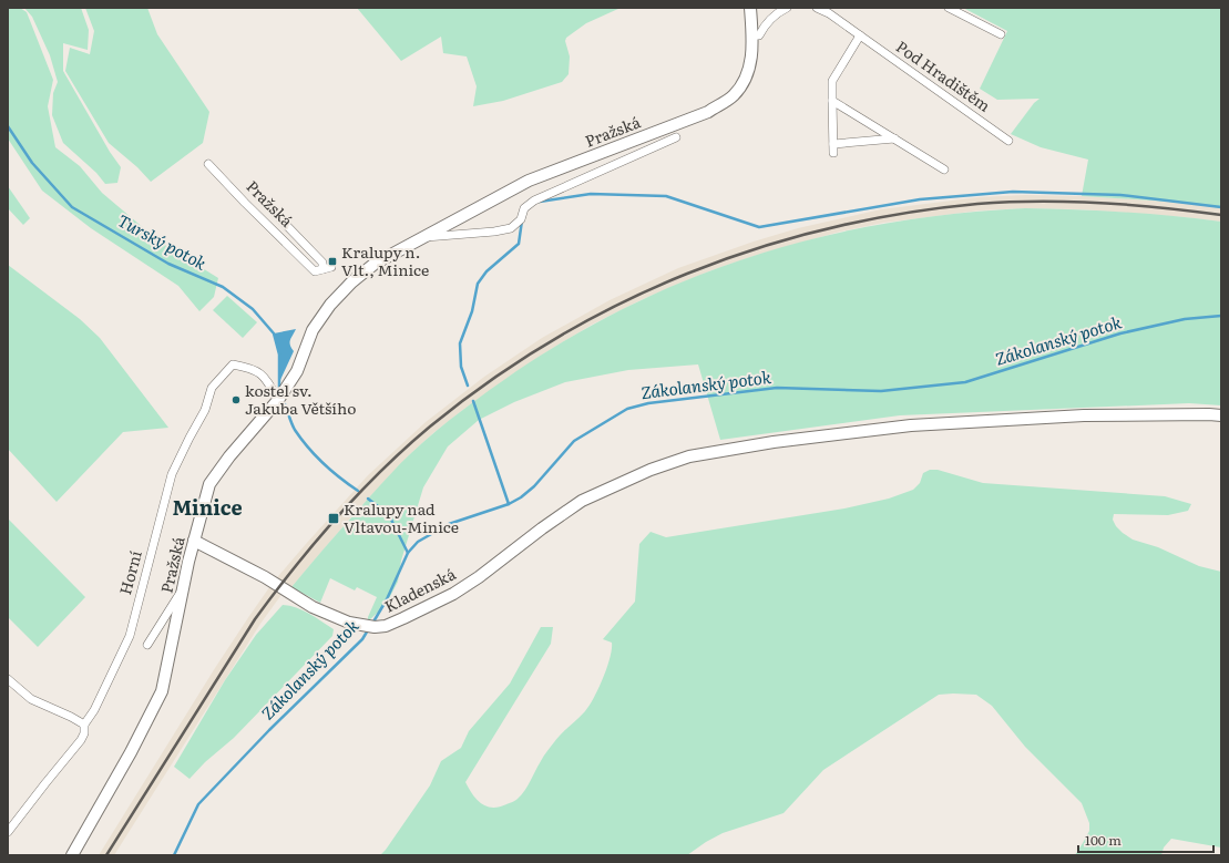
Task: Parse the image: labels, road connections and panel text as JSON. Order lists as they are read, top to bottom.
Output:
{
  "streets": {
    "main road": ["Pražská", "Kladenská"],
    "street": ["Pod Hradištěm", "Horní"]
  },
  "crossings": [
    ["Pražská", "Horní"],
    ["Pražská", "Kladenská"]
  ],
  "districts": ["Minice"],
  "water": ["Turský potok", "Zákolanský potok"],
  "places": {
    "transit": ["Kralupy n. Vlt., Minice", "Kralupy nad Vltavou-Minice"],
    "other": ["kostel sv. Jakuba Většího"]
  },
  "scale_bar": "100 m"
}
